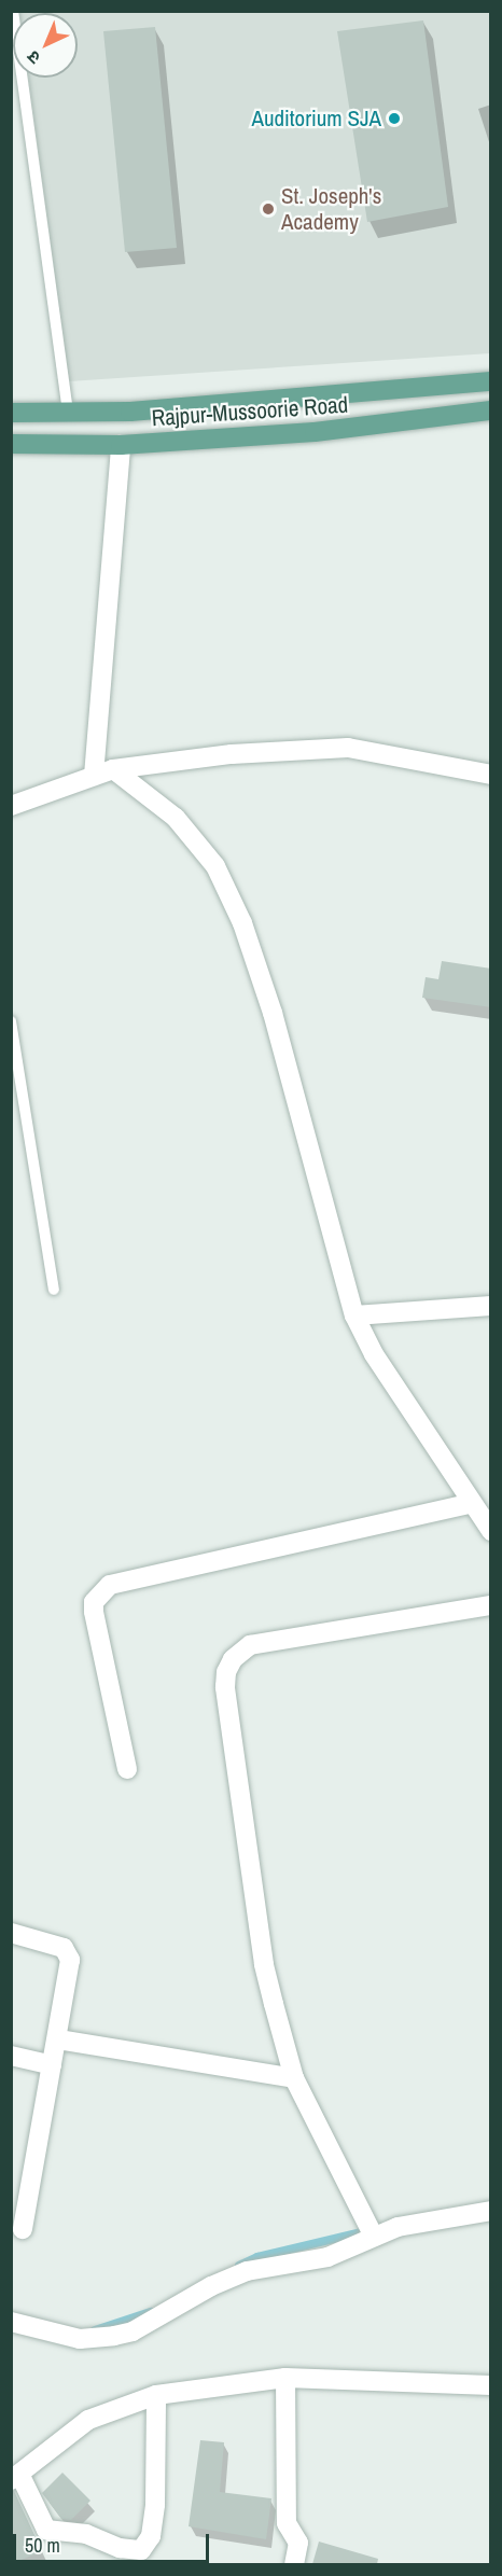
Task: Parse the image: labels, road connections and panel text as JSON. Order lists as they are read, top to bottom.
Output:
{
  "streets": {
    "main road": ["Rajpur-Mussoorie Road"]
  },
  "places": ["Auditorium SJA", "St. Joseph's Academy"],
  "scale_bar": "50 m",
  "north": "bottom left"
}
